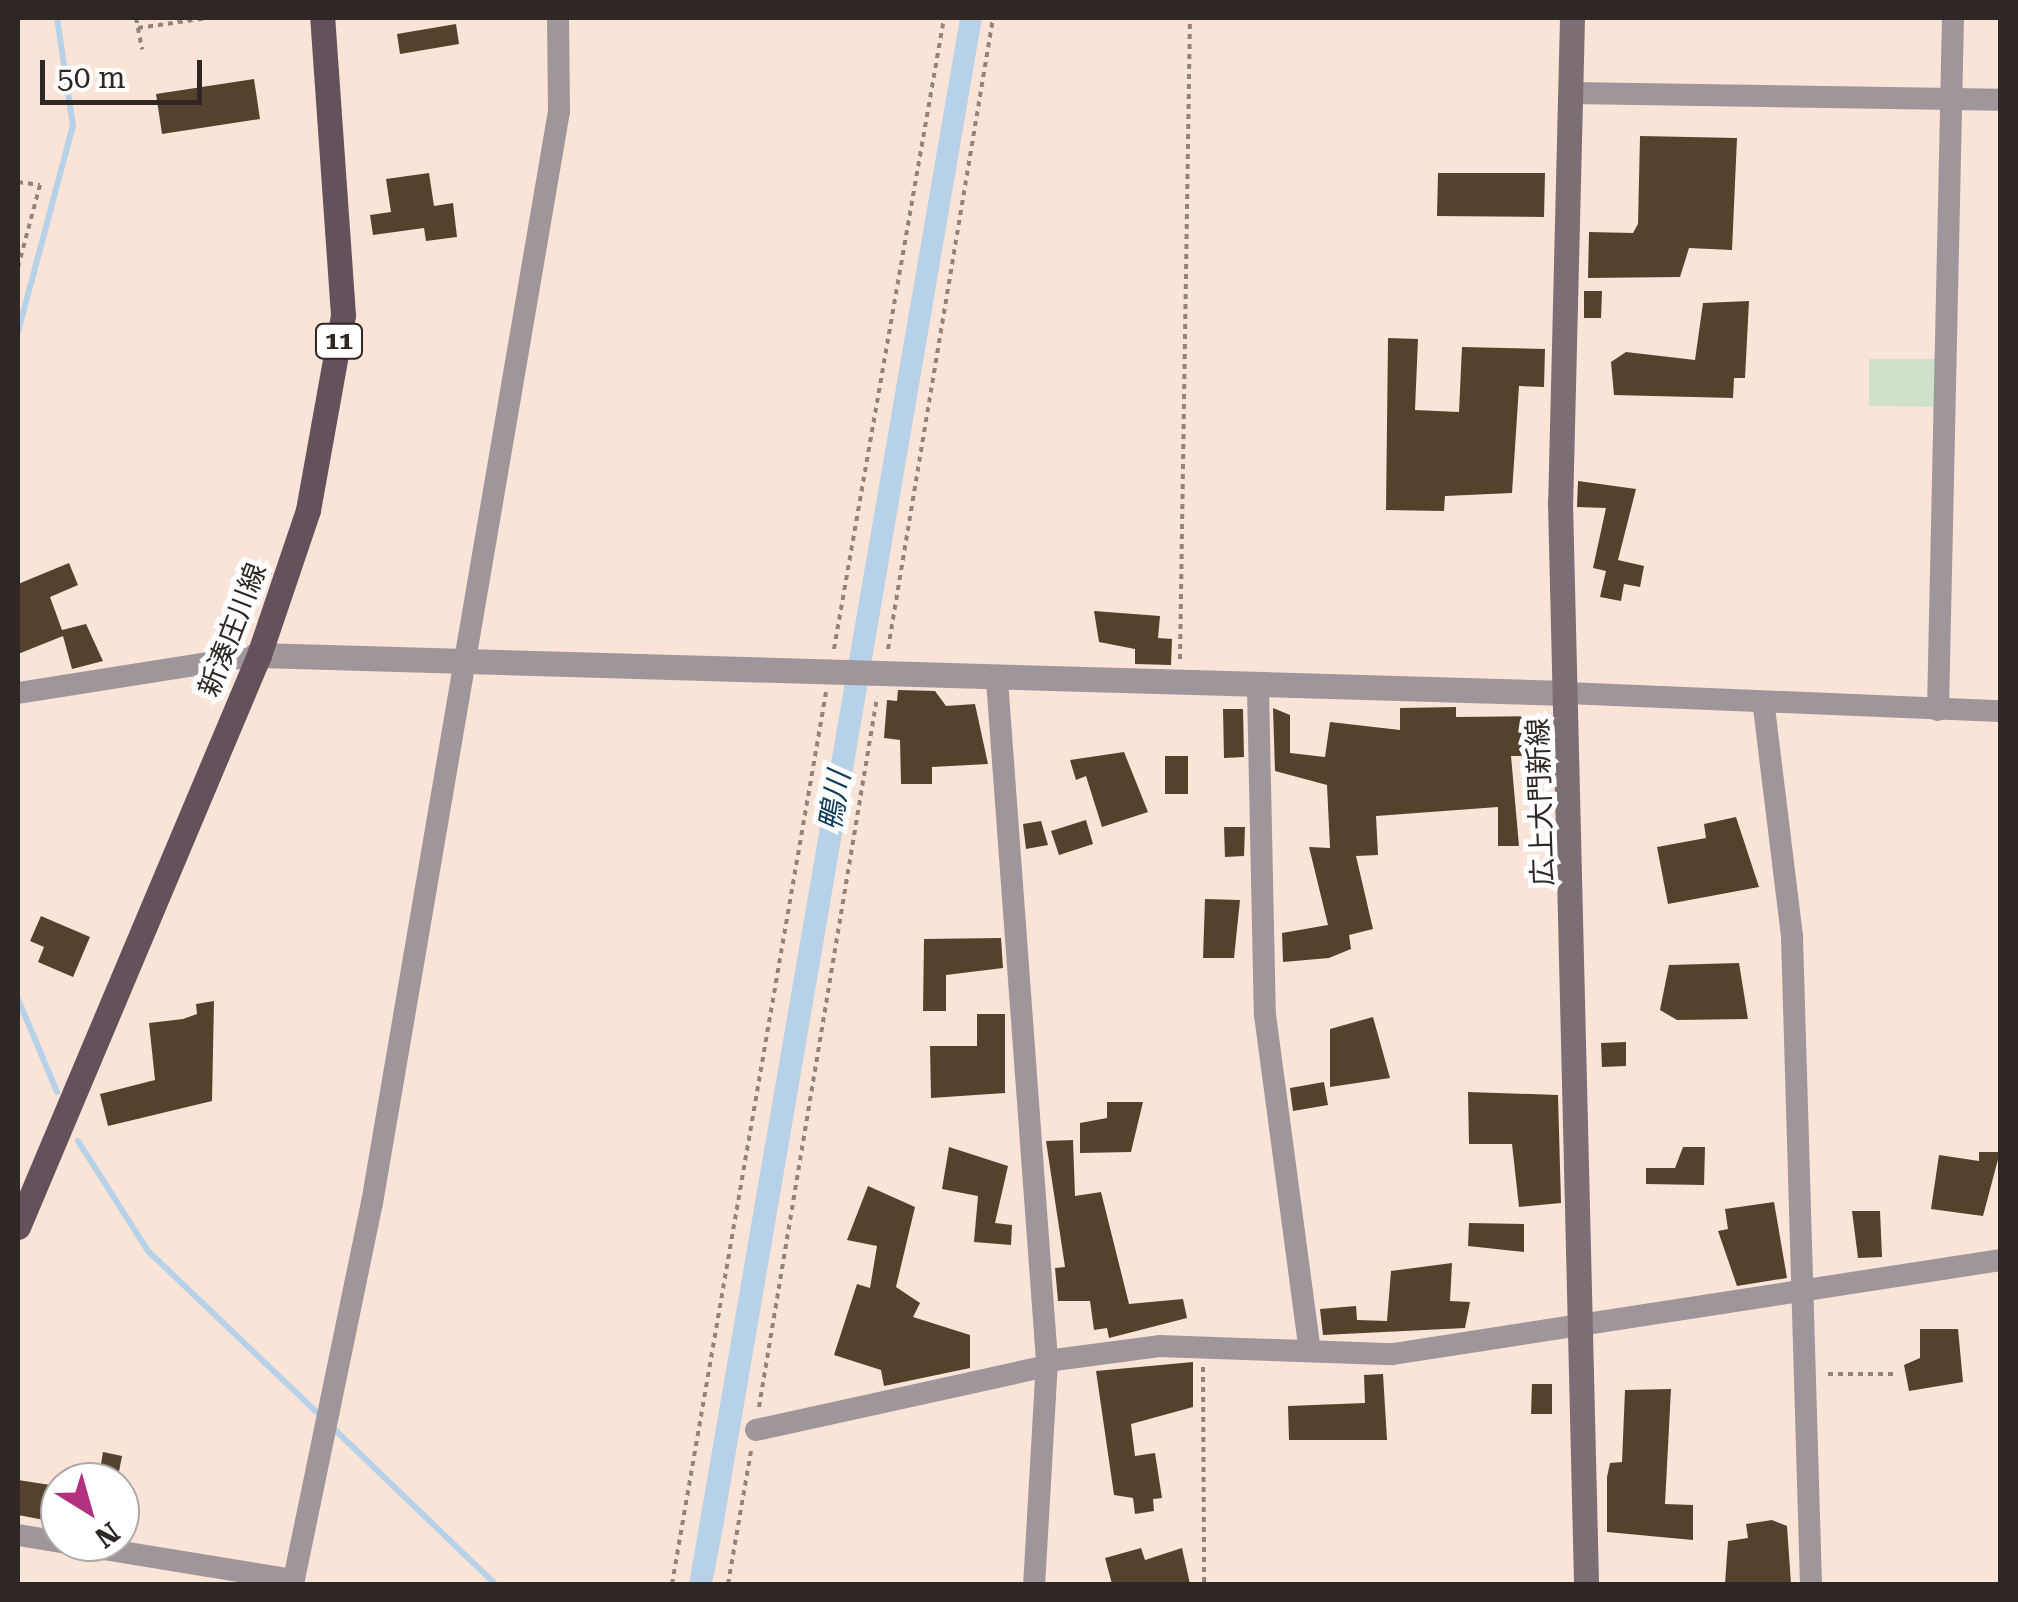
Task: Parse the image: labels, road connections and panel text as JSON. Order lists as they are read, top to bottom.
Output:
{
  "streets": {
    "main road": ["11", "新湊庄川線", "広上大門新線"]
  },
  "water": ["鴨川"],
  "scale_bar": "50 m",
  "north": "bottom right"
}
